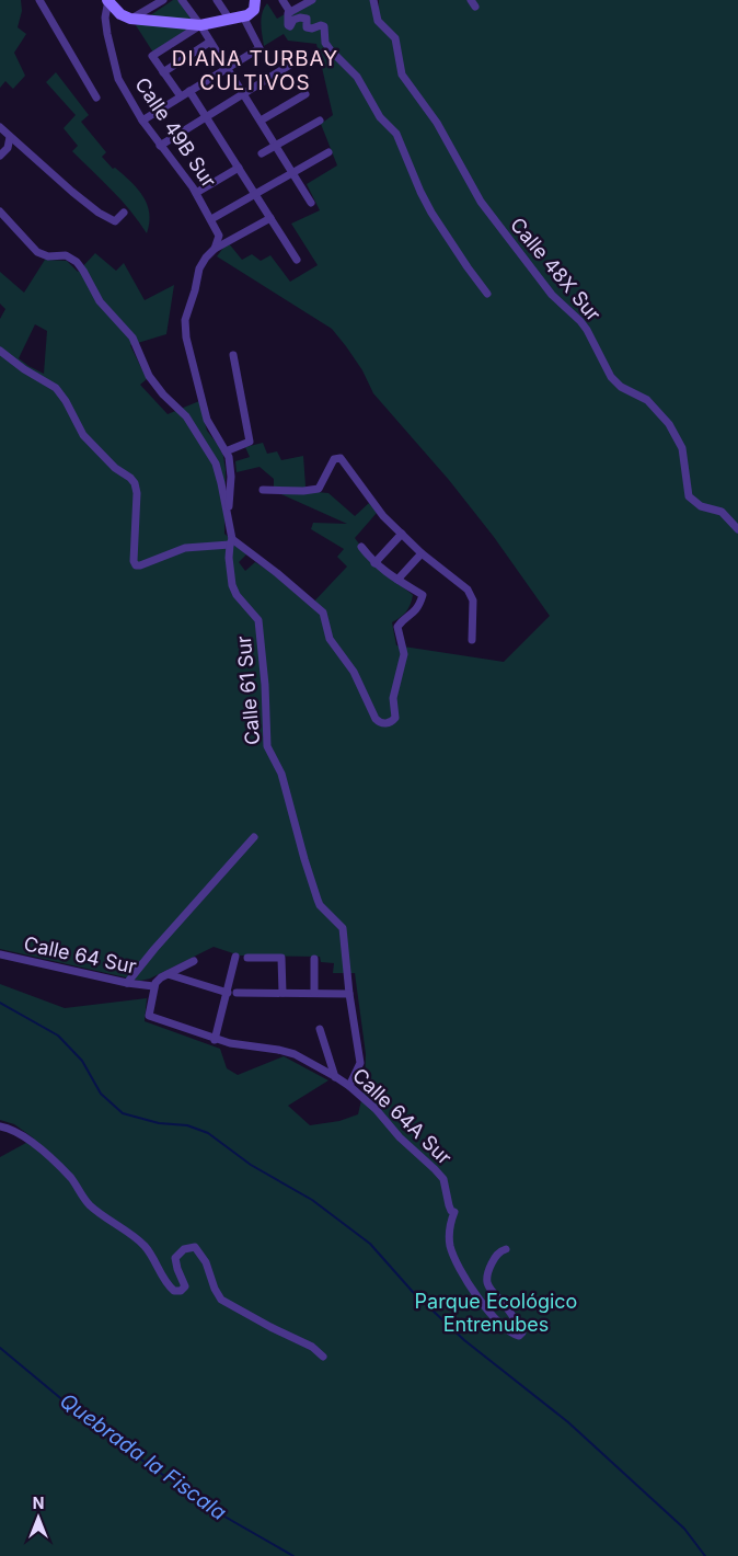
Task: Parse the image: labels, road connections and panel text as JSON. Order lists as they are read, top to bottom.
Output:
{
  "streets": {
    "street": [
      "Calle 49B Sur",
      "Calle 48X Sur",
      "Calle 61 Sur",
      "Calle 64 Sur",
      "Calle 64A Sur"
    ]
  },
  "crossings": [
    ["Calle 64 Sur", "Calle 64A Sur"]
  ],
  "districts": ["DIANA TURBAY CULTIVOS"],
  "water": ["Quebrada la Fiscala"],
  "parks": ["Parque Ecológico Entrenubes"],
  "north": "top"
}
